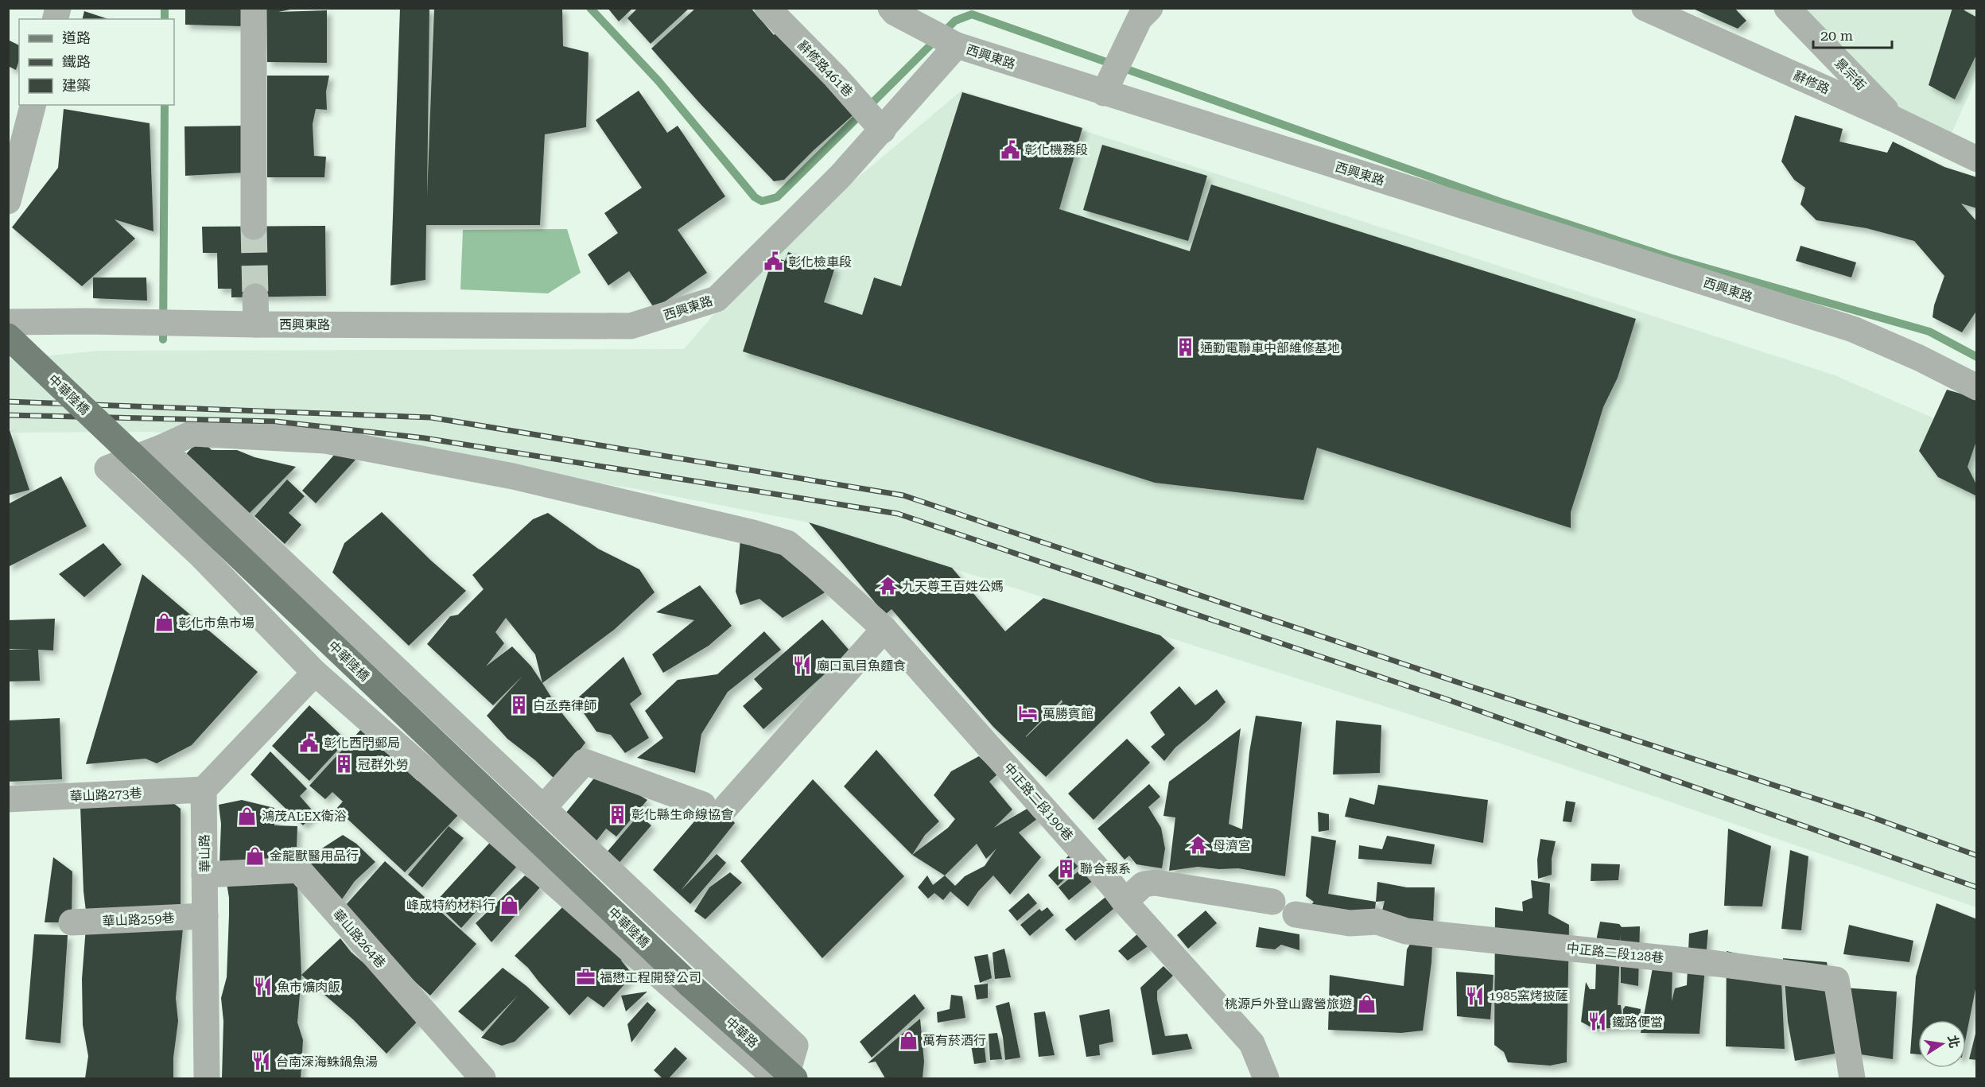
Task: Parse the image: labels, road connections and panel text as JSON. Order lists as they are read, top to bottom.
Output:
{
  "streets": {
    "main road": ["中華陸橋", "中華路"],
    "street": [
      "西興東路",
      "辭修路461巷",
      "景宗街",
      "辭修路",
      "華山路273巷",
      "中正路二段190巷",
      "華山路",
      "華山路259巷",
      "華山路264巷",
      "中正路二段128巷"
    ]
  },
  "crossings": [
    ["西興東路", "辭修路461巷"],
    ["景宗街", "辭修路"],
    ["中華陸橋", "中華路"],
    ["華山路273巷", "華山路"],
    ["華山路", "華山路259巷"],
    ["華山路", "華山路264巷"]
  ],
  "places": {
    "public building": ["彰化機務段", "彰化檢車段", "彰化西門郵局"],
    "building": [
      "通勤電聯車中部維修基地",
      "白丞堯律師",
      "冠群外勞",
      "彰化縣生命線協會",
      "聯合報系"
    ],
    "temple": ["九天尊王百姓公媽", "母濟宮"],
    "shop": [
      "彰化市魚市場",
      "鴻茂ALEX衛浴",
      "金龍獸醫用品行",
      "峰成特約材料行",
      "桃源戶外登山露營旅遊",
      "萬有菸酒行"
    ],
    "restaurant": [
      "廟口虱目魚麵食",
      "魚市爌肉飯",
      "1985窯烤披薩",
      "鐵路便當",
      "台南深海鮢鍋魚湯"
    ],
    "hotel": ["萬勝賓館"],
    "office": ["福懋工程開發公司"]
  },
  "legend": ["道路", "鐵路", "建築"],
  "scale_bar": "20 m",
  "north": "right"
}
